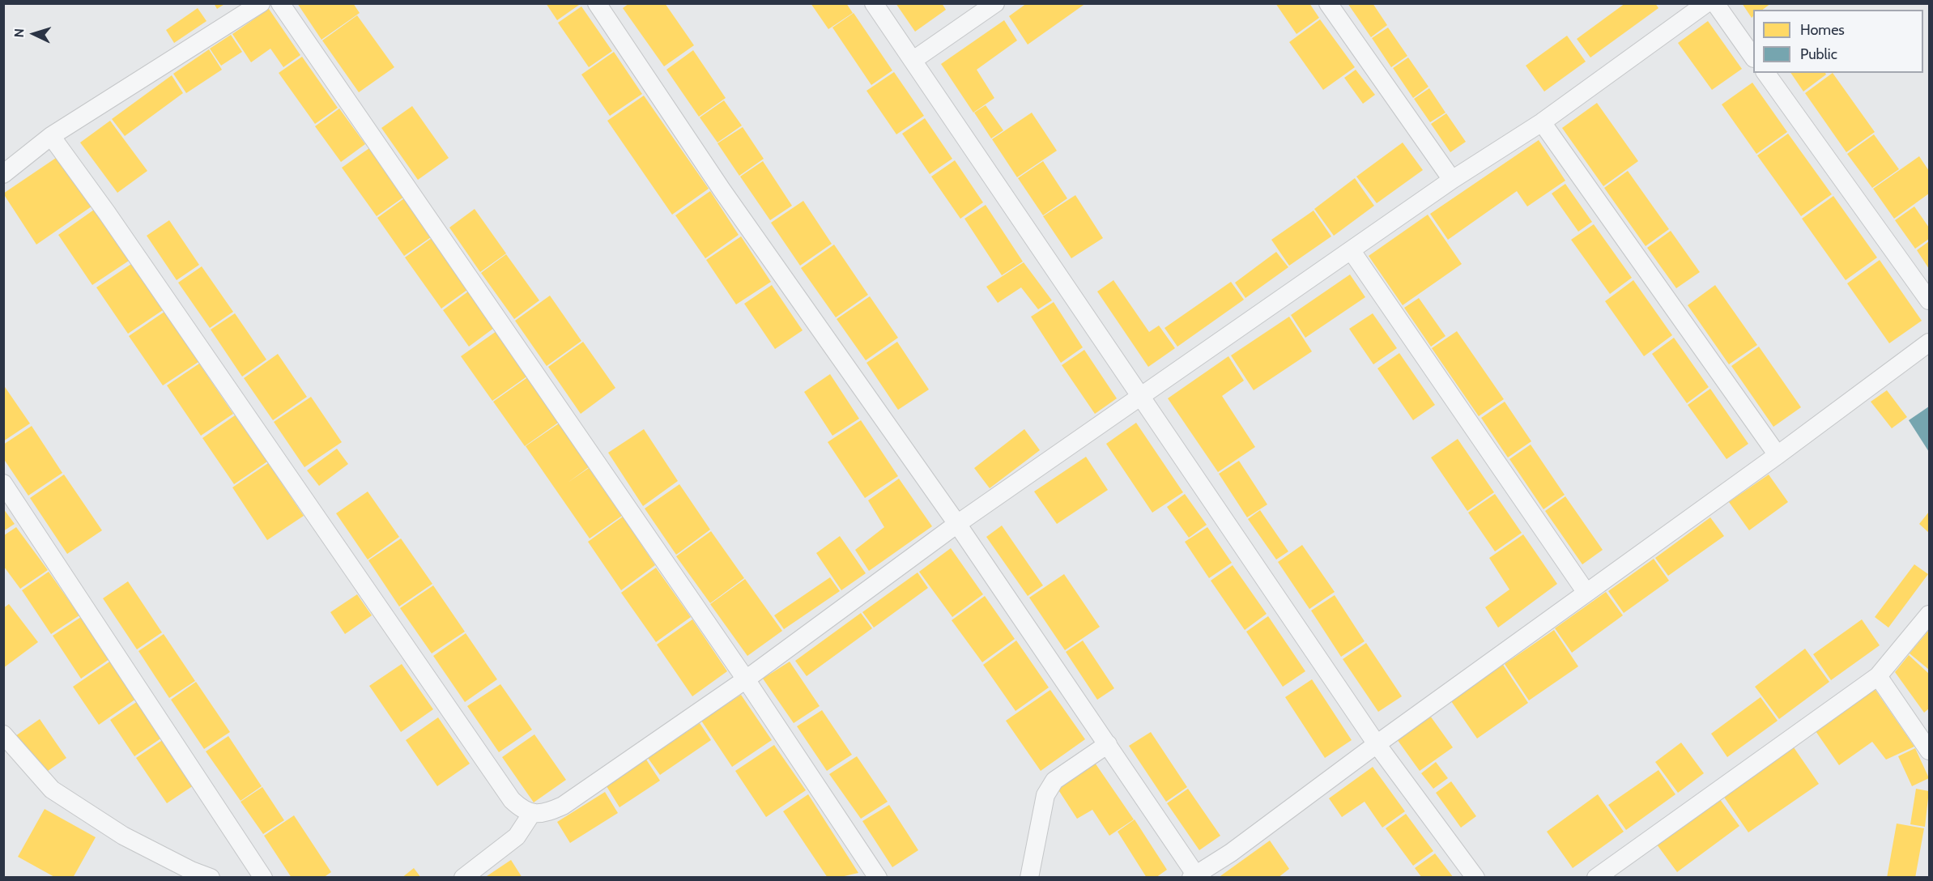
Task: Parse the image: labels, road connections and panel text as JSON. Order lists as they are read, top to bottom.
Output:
{
  "legend": ["Homes", "Public"],
  "north": "left"
}
